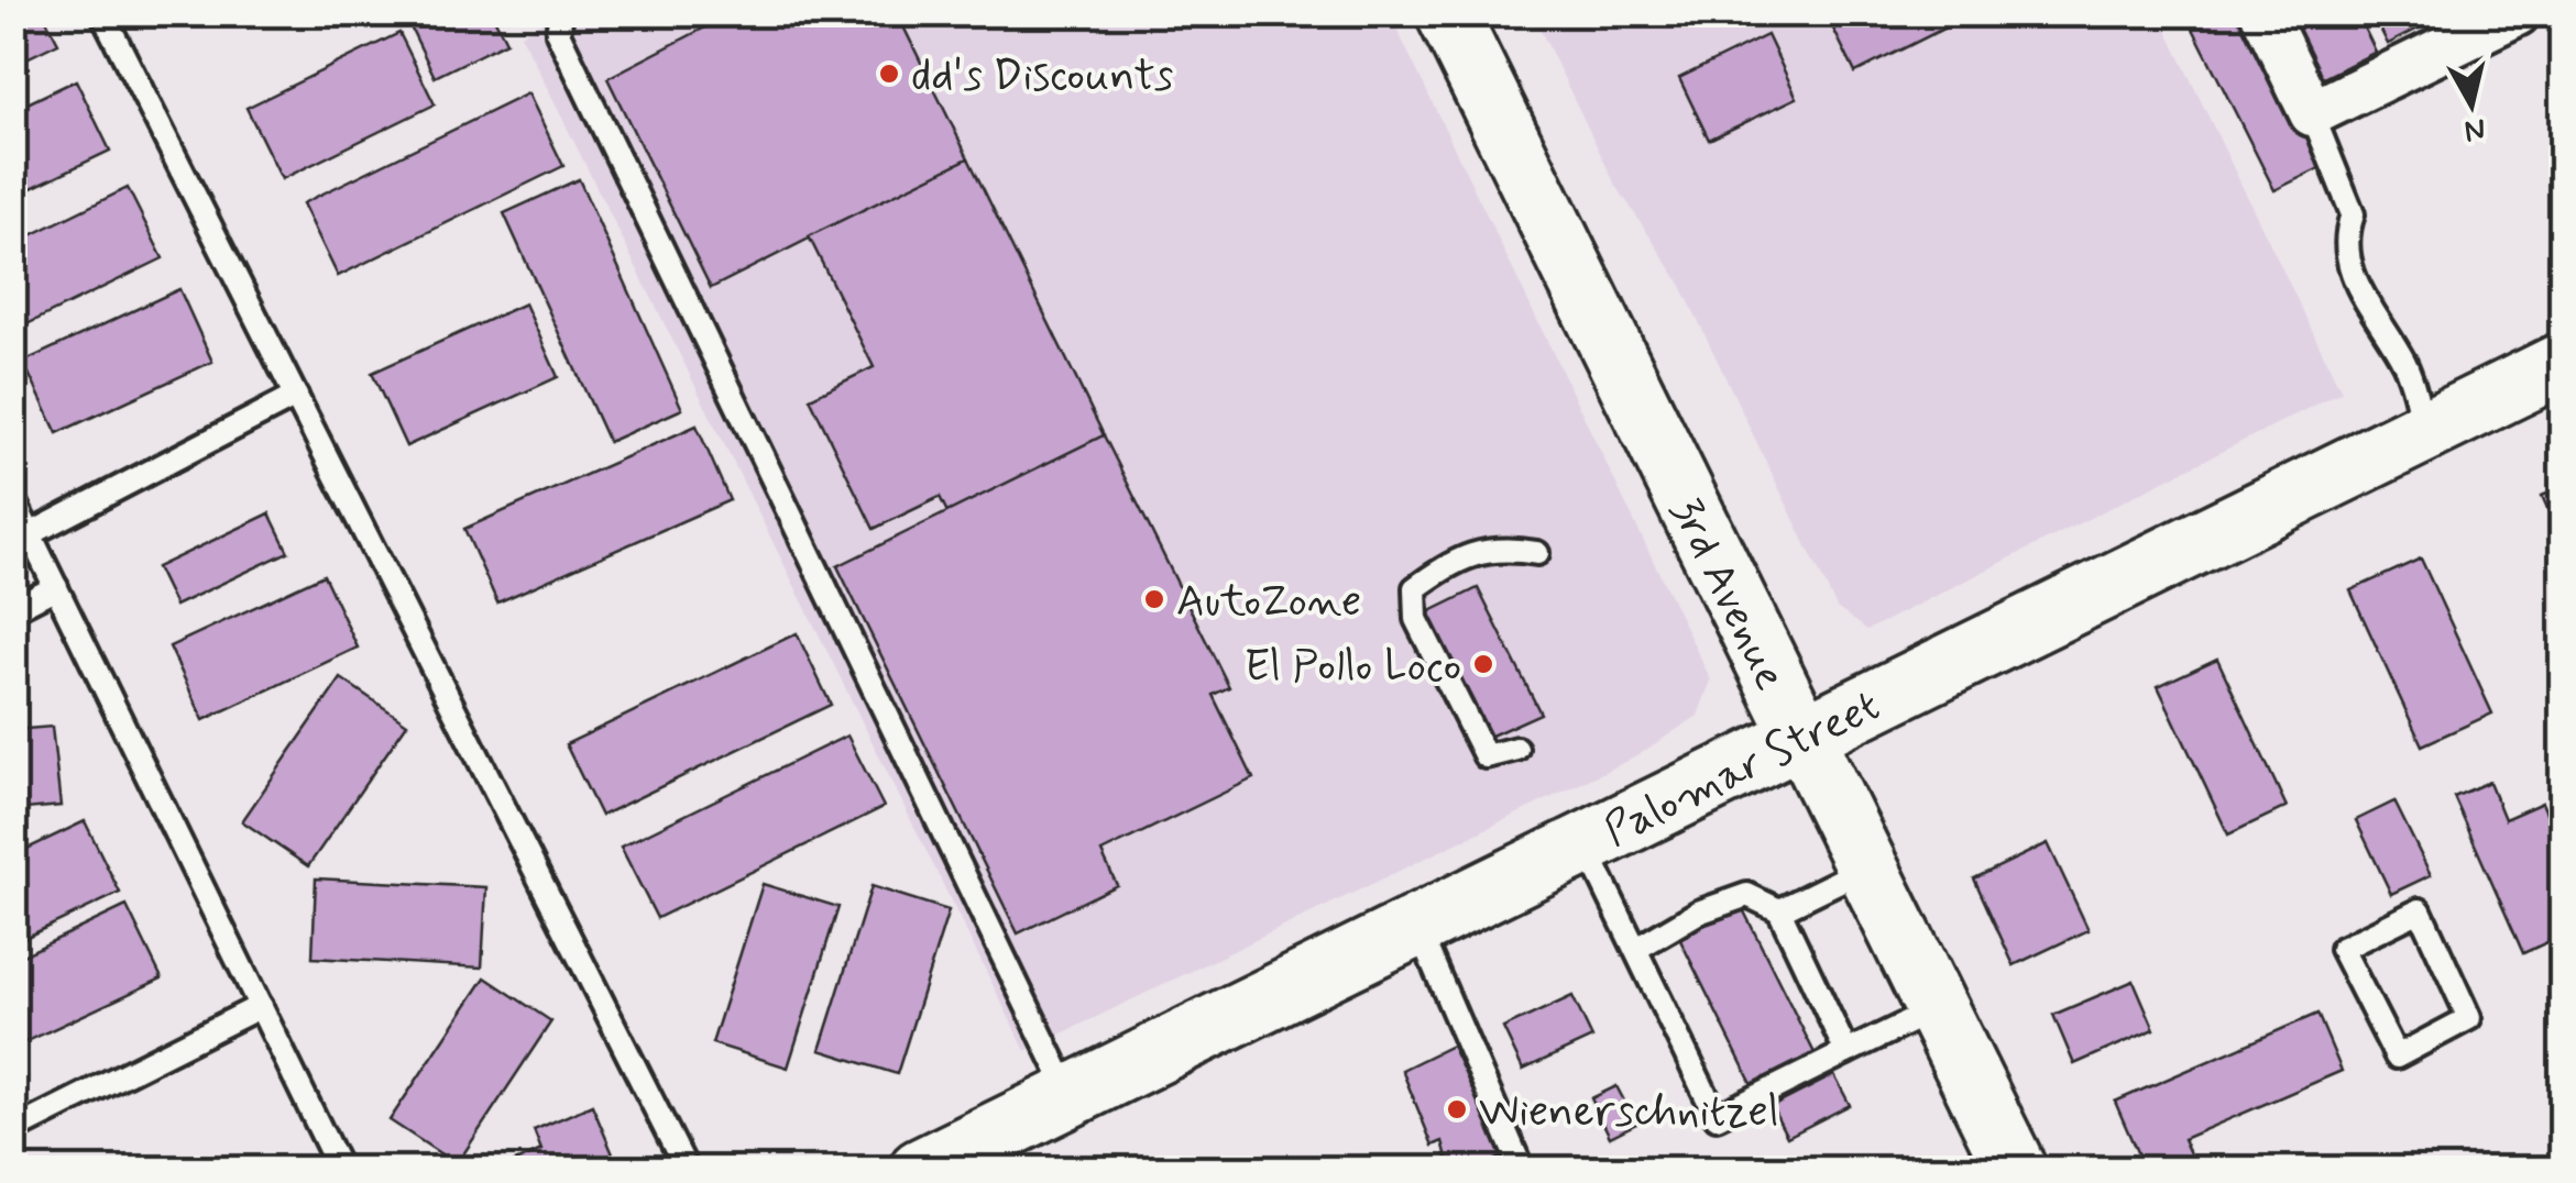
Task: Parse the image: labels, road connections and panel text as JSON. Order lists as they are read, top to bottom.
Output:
{
  "streets": {
    "main road": ["3rd Avenue", "Palomar Street"]
  },
  "crossings": [
    ["3rd Avenue", "Palomar Street"]
  ],
  "places": [
    "dd's Discounts",
    "AutoZone",
    "El Pollo Loco",
    "Wienerschnitzel"
  ],
  "north": "bottom"
}
